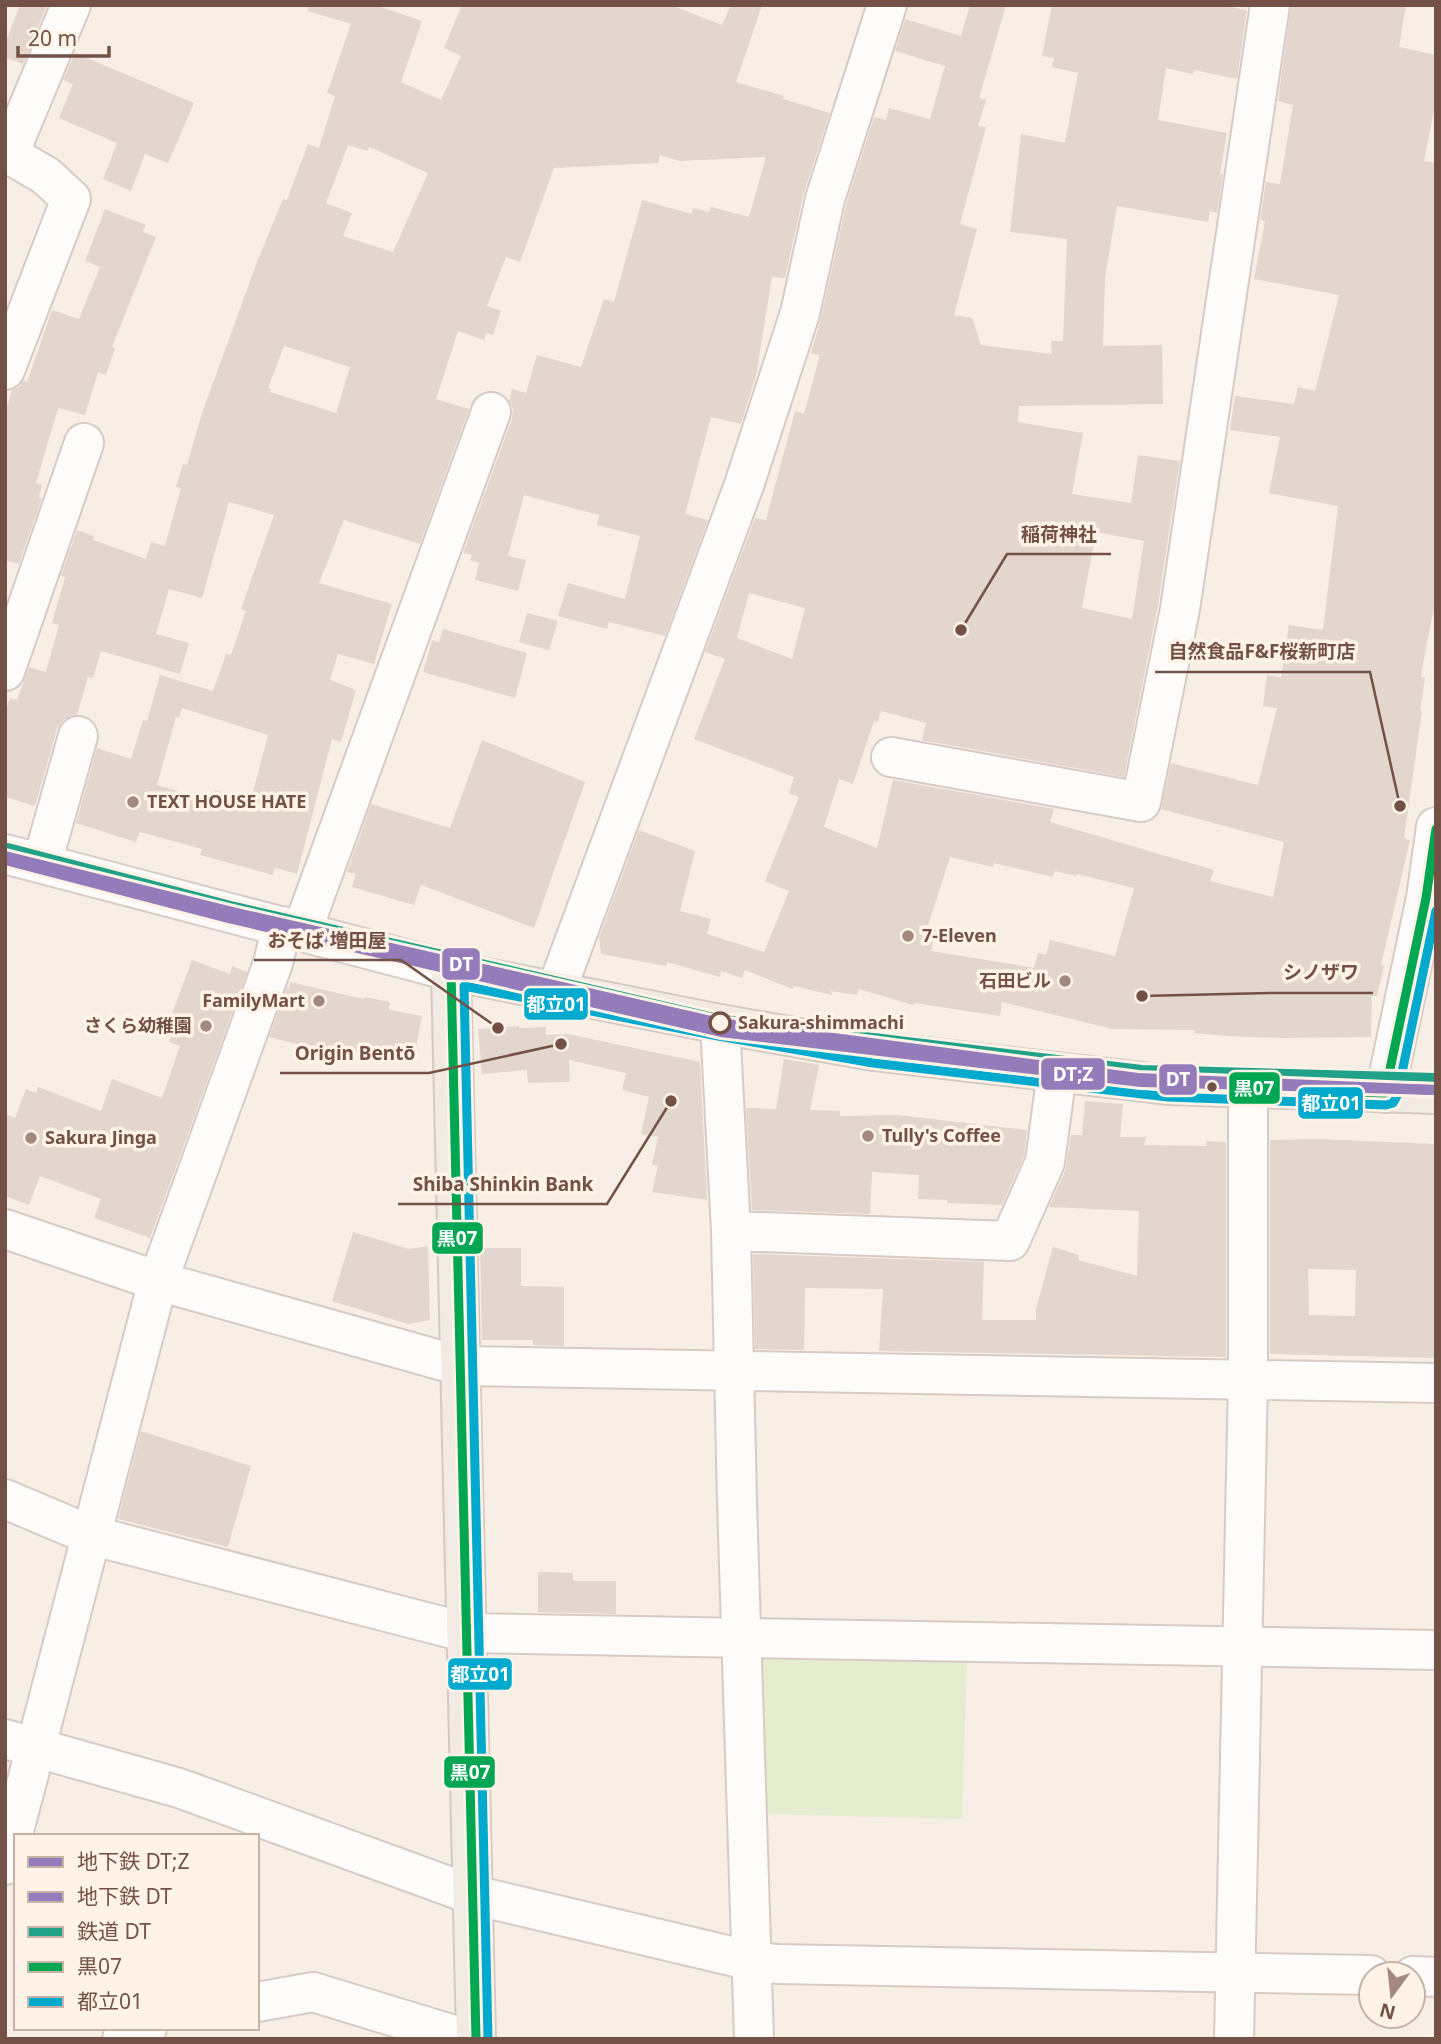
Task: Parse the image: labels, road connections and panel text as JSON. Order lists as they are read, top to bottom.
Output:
{
  "places": [
    "稲荷神社",
    "TEXT HOUSE HATE",
    "自然食品F&F桜新町店",
    "7-Eleven",
    "石田ビル",
    "シノザワ",
    "FamilyMart",
    "Sakura-shimmachi",
    "さくら幼稚園",
    "おそば 増田屋",
    "Origin Bentō",
    "Shiba Shinkin Bank",
    "Tully's Coffee",
    "Sakura Jinga"
  ],
  "lines": [
    "transit line 黒07",
    "rail line DT",
    "metro line DT",
    "metro line DT;Z",
    "transit line 都立01"
  ],
  "legend": [
    "地下鉄 DT;Z",
    "地下鉄 DT",
    "鉄道 DT",
    "黒07",
    "都立01"
  ],
  "scale_bar": "20 m",
  "north": "bottom"
}
